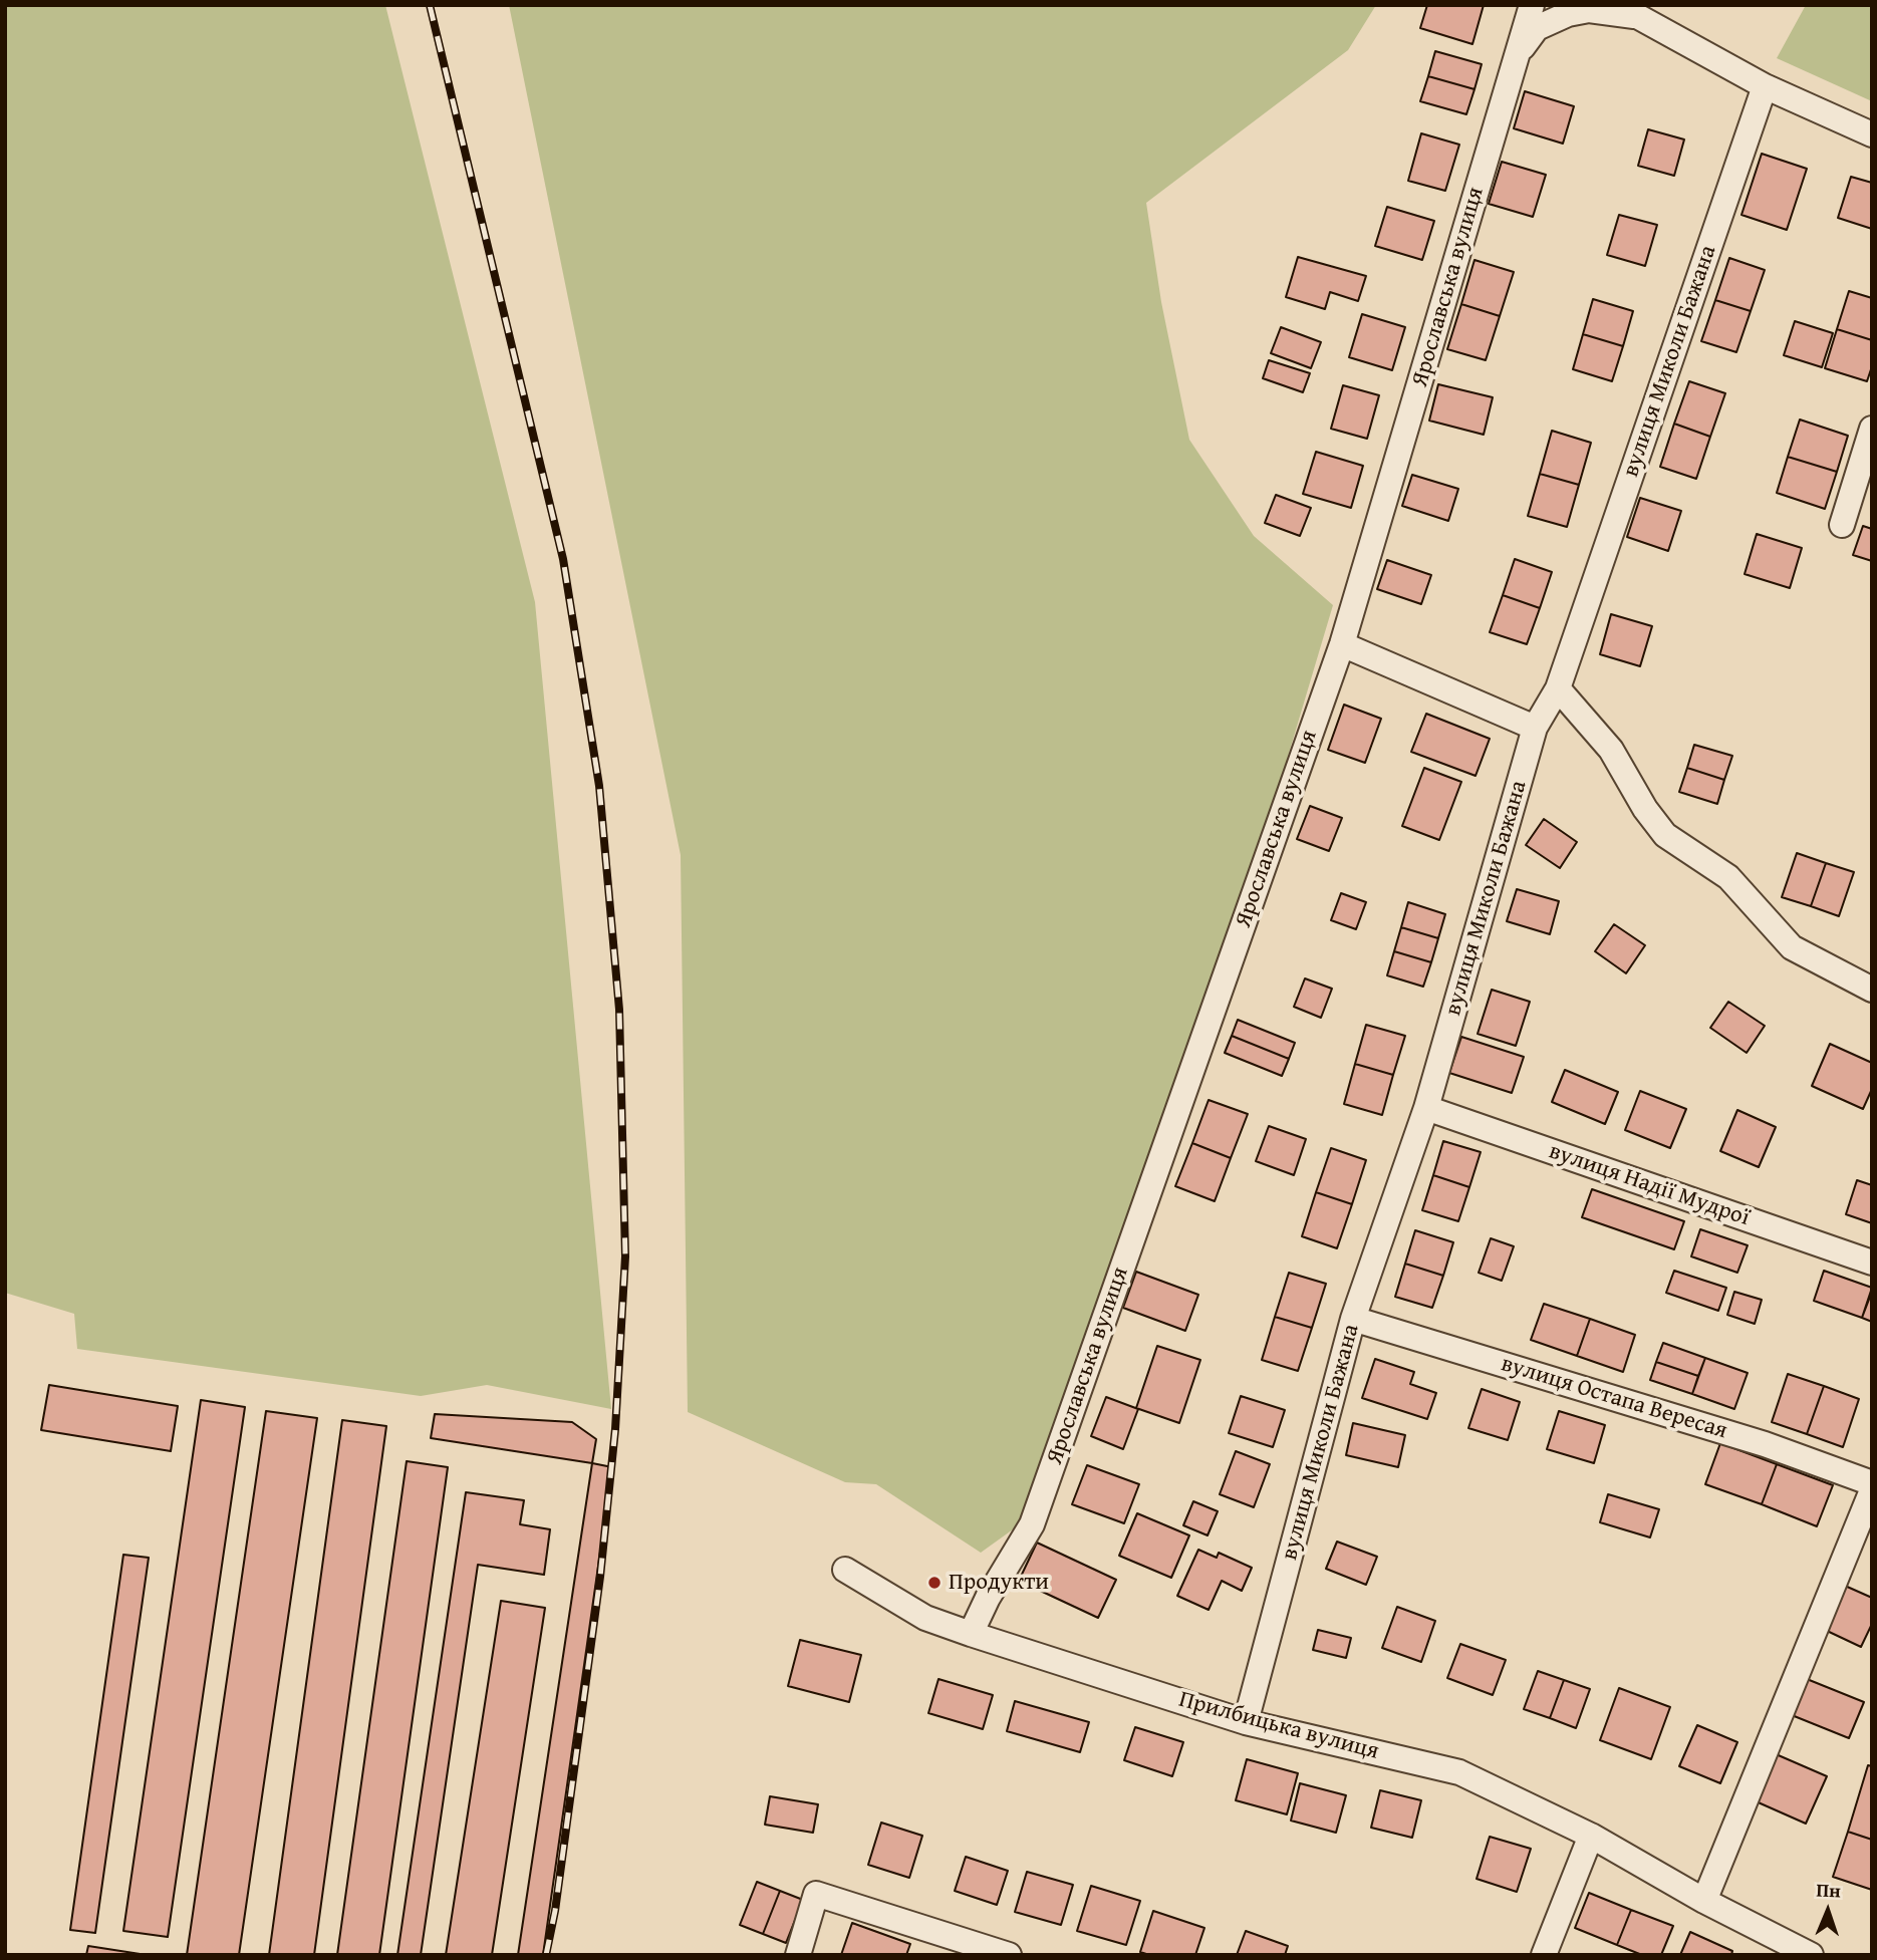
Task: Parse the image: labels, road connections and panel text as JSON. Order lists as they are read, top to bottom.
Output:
{
  "streets": {
    "street": [
      "Ярославська вулиця",
      "вулиця Миколи Бажана",
      "вулиця Надії Мудрої",
      "вулиця Остапа Вересая",
      "Прилбицька вулиця"
    ]
  },
  "crossings": [
    ["Ярославська вулиця", "Прилбицька вулиця"],
    ["вулиця Миколи Бажана", "вулиця Надії Мудрої"],
    ["вулиця Миколи Бажана", "вулиця Остапа Вересая"],
    ["вулиця Миколи Бажана", "Прилбицька вулиця"]
  ],
  "places": ["Продукти"],
  "north": "top"
}
